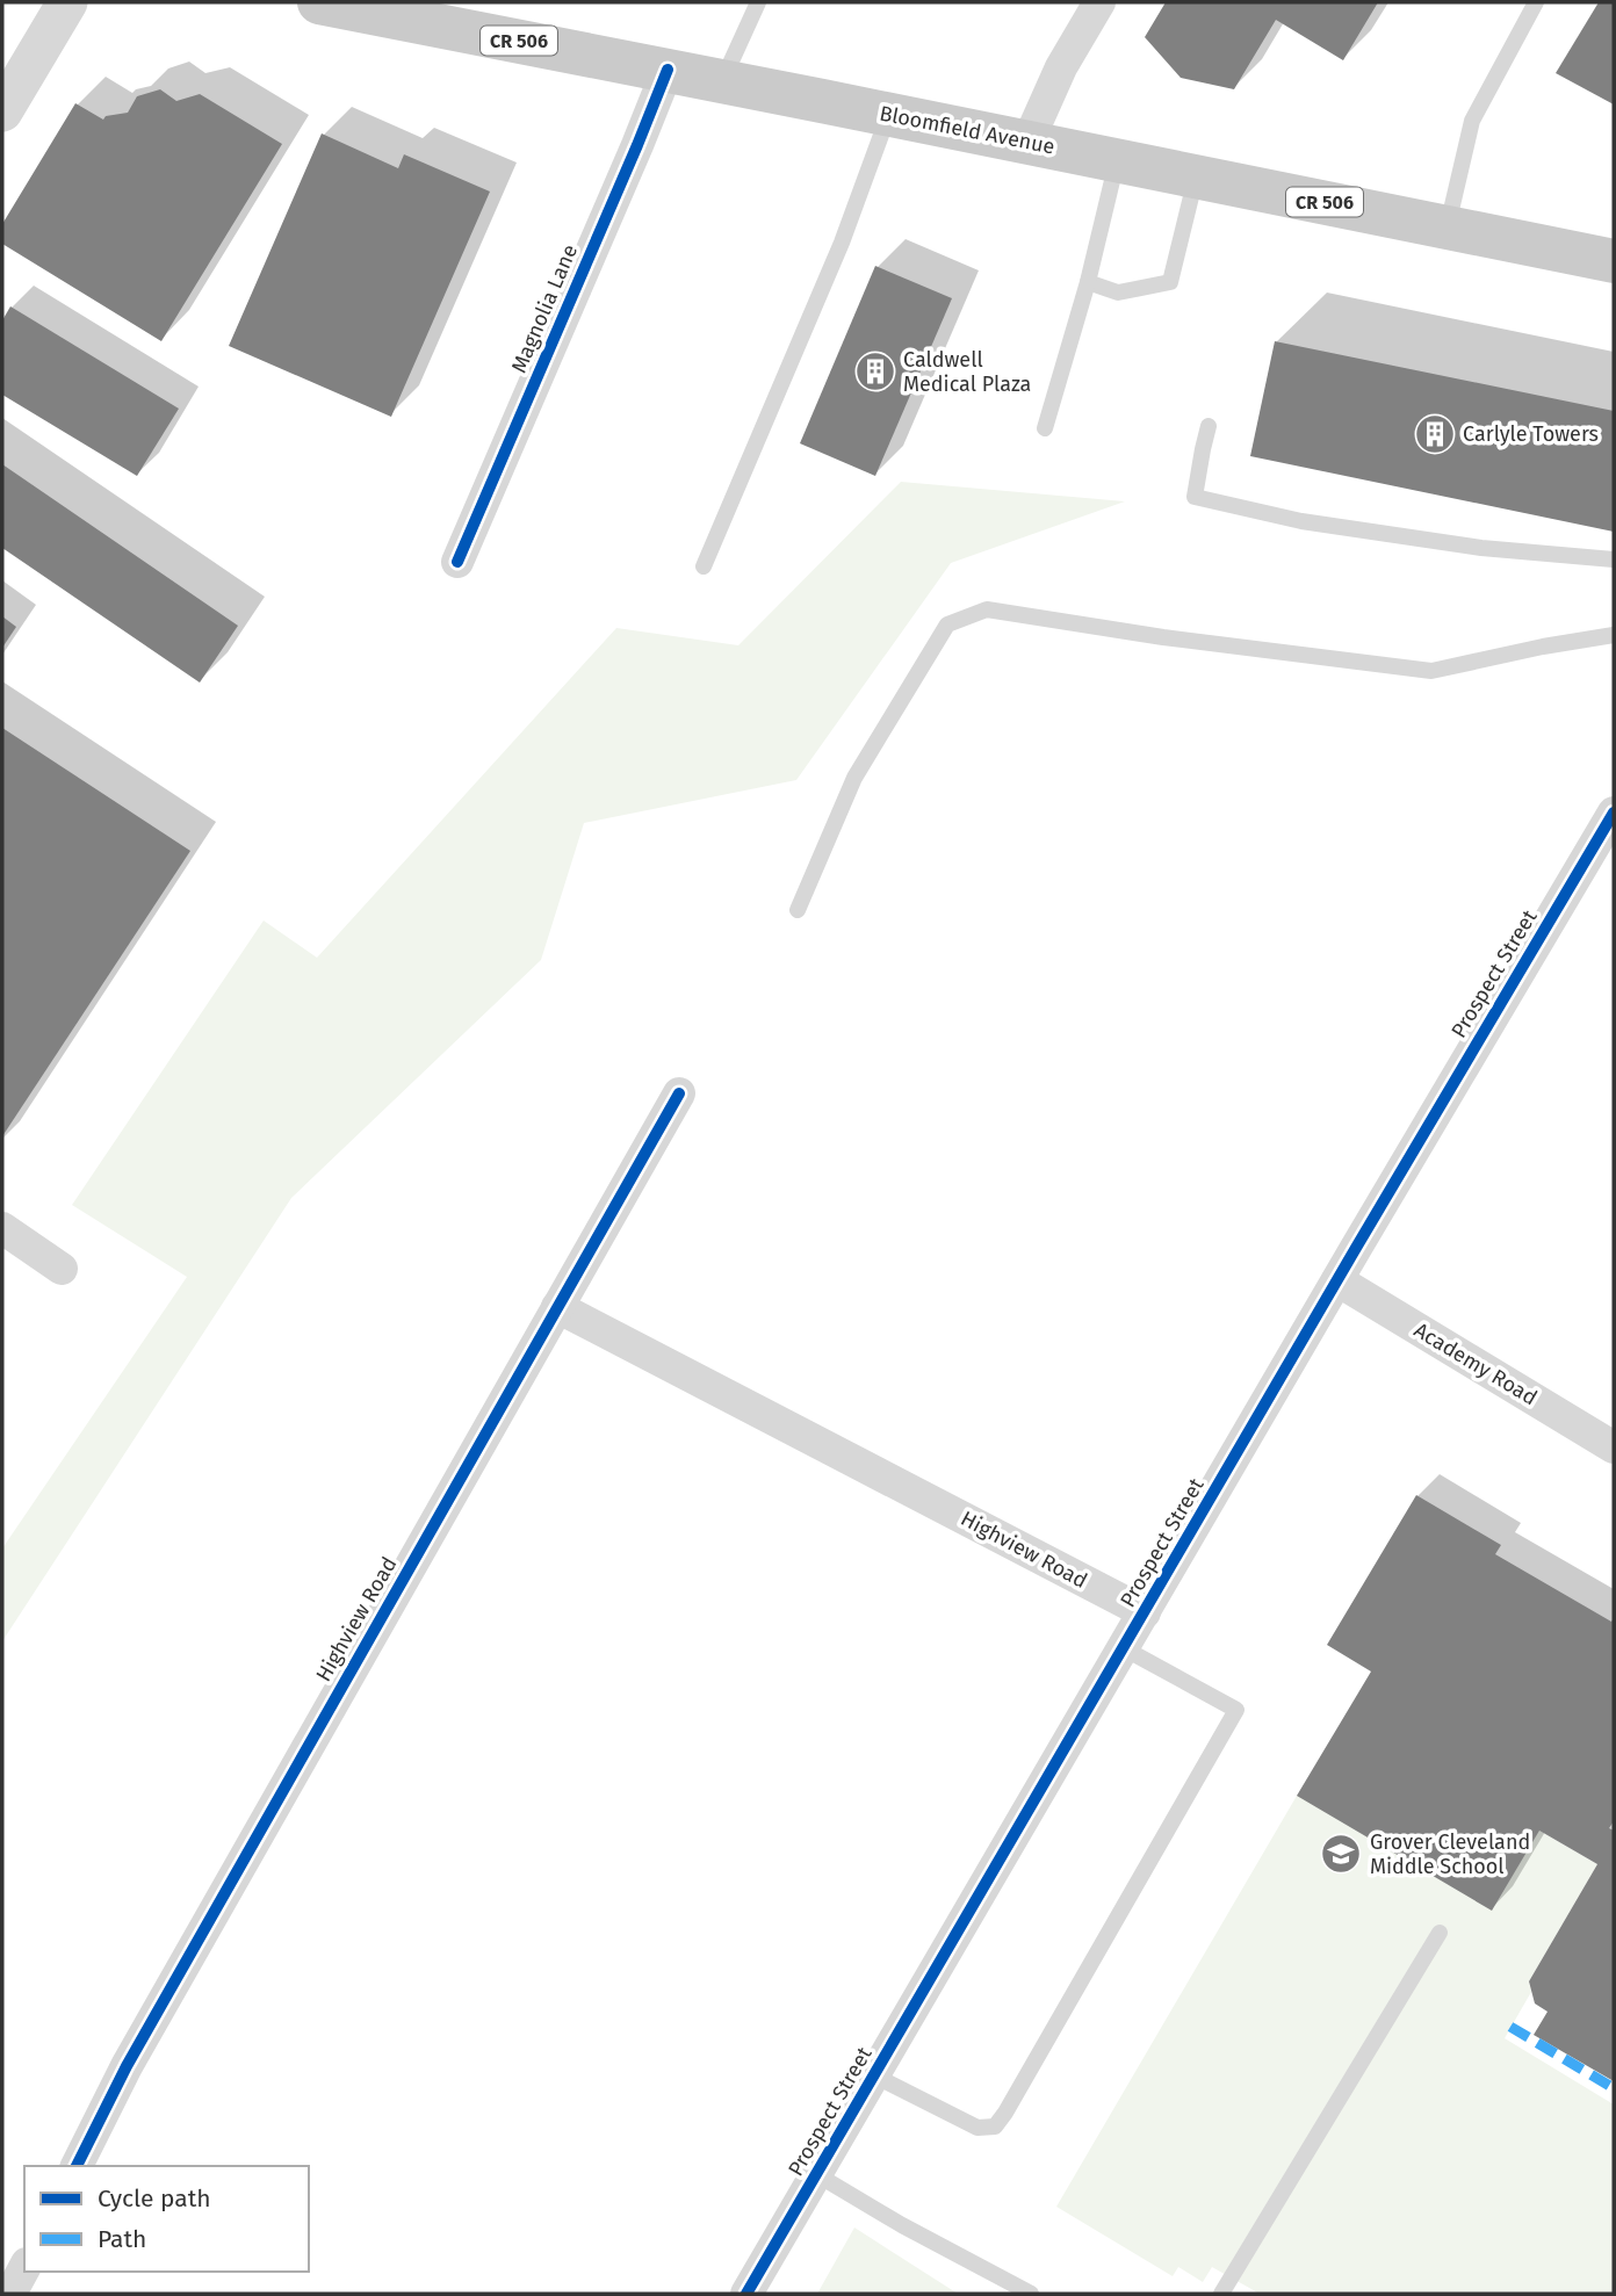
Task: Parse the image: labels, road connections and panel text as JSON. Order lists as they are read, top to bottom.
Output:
{
  "streets": {
    "main road": ["CR 506", "Bloomfield Avenue"],
    "street": [
      "Magnolia Lane",
      "Prospect Street",
      "Academy Road",
      "Highview Road"
    ]
  },
  "crossings": [
    ["Bloomfield Avenue", "Magnolia Lane"],
    ["Prospect Street", "Academy Road"],
    ["Prospect Street", "Highview Road"]
  ],
  "places": {
    "building": ["Caldwell Medical Plaza", "Carlyle Towers"],
    "school or university": ["Grover Cleveland Middle School"]
  },
  "legend": ["Cycle path", "Path"]
}
